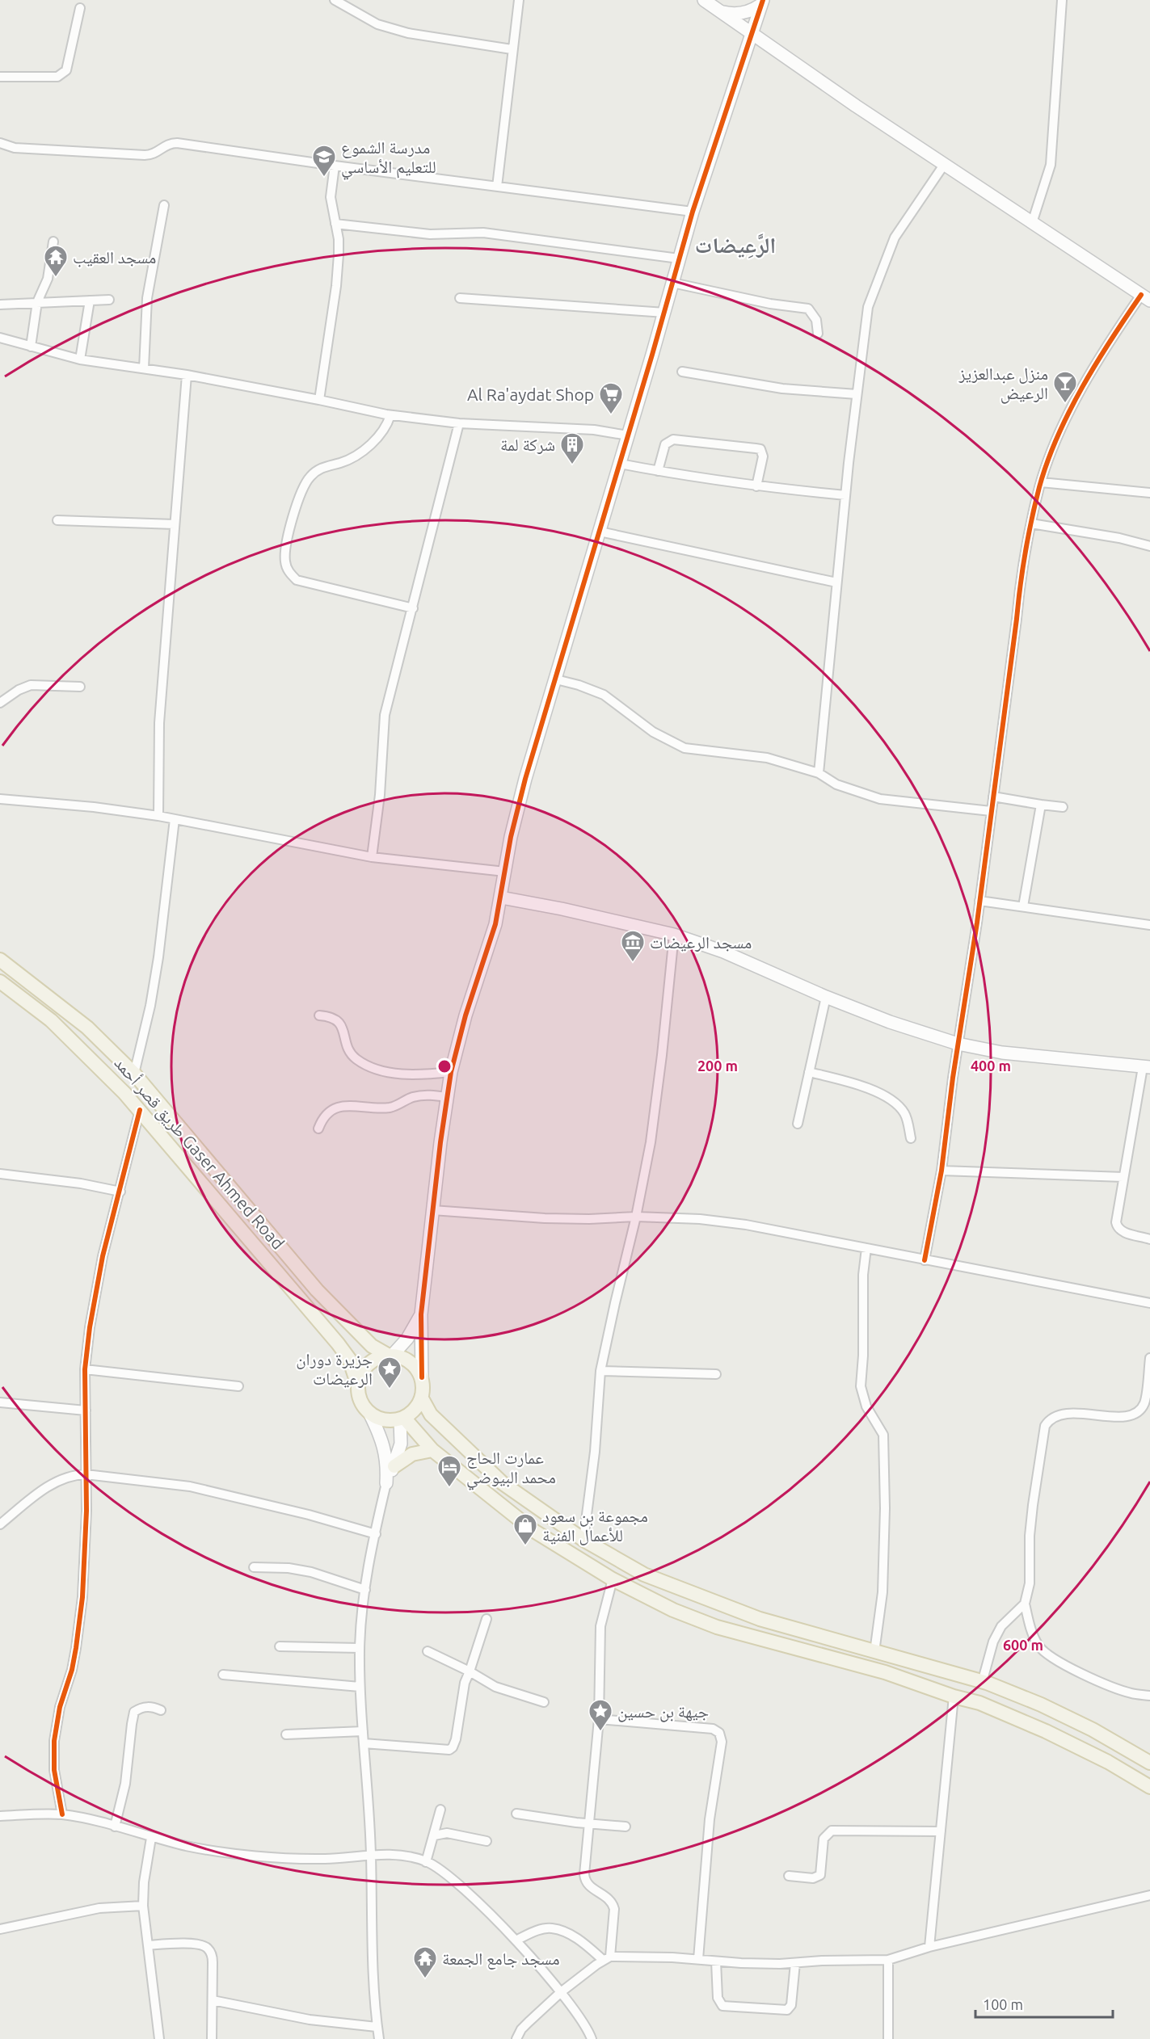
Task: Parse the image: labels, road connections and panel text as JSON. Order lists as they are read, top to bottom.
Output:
{
  "streets": {
    "main road": ["طريق قصر أحمد Gaser Ahmed Road"]
  },
  "districts": ["الرَّعِيضات"],
  "places": {
    "school or university": ["مدرسة الشموع للتعليم الأساسي"],
    "temple": ["مسجد العقيب", "مسجد جامع الجمعة"],
    "bar": ["منزل عبدالعزيز الرعيض"],
    "supermarket": ["Al Ra'aydat Shop"],
    "building": ["شركة لمة"],
    "museum": ["مسجد الرعيضات"],
    "place": ["جزيرة دوران الرعيضات", "جيهة بن حسين"],
    "hotel": ["عمارت الحاج محمد البيوضي"],
    "shop": ["مجموعة بن سعود للأعمال الفنية"]
  },
  "scale_bar": "100 m",
  "rings": ["200 m", "400 m", "600 m"]
}
